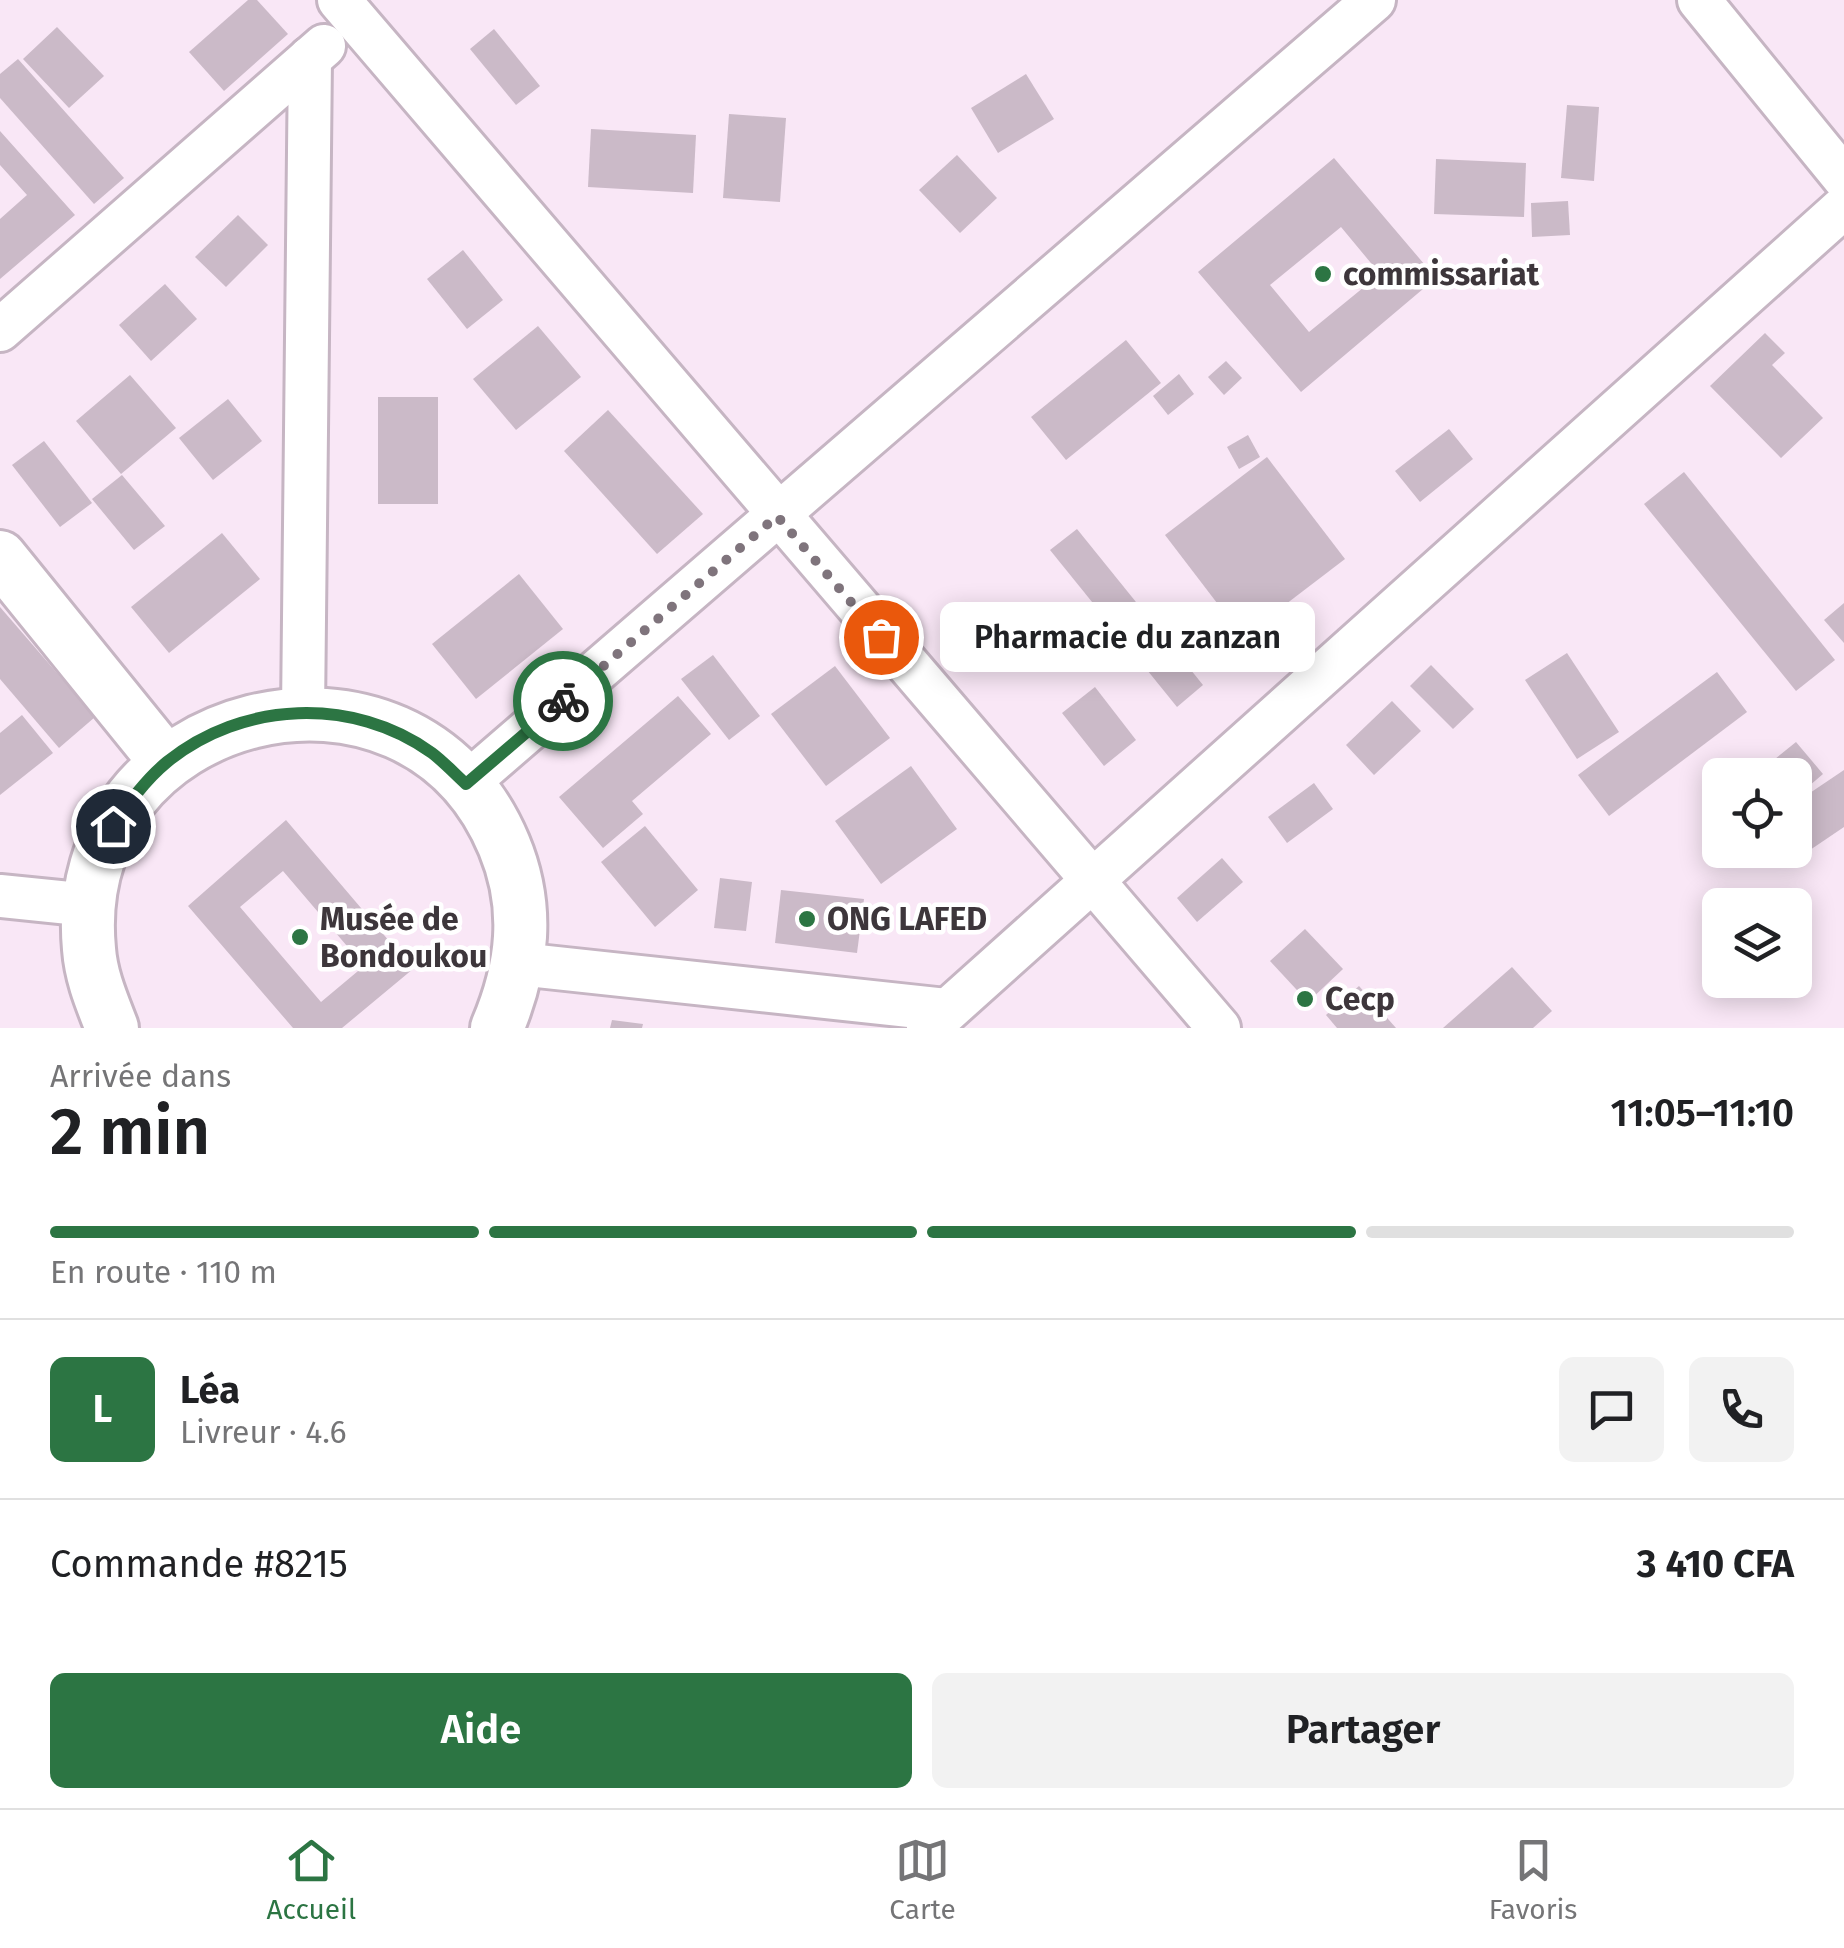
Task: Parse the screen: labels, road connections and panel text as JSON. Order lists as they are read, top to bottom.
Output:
{
  "places": [
    "commissariat",
    "Pharmacie du zanzan",
    "ONG LAFED",
    "Musée de Bondoukou",
    "Cecp"
  ],
  "page": {
    "bubble": "Pharmacie du zanzan",
    "heading": ["2 min", "Arrivée dans", "11:05–11:10"],
    "panel": [
      "Léa",
      "Livreur · 4.6",
      "Commande #8215",
      "3 410 CFA"
    ],
    "bar": "En route · 110 m",
    "round": "L",
    "buttons": ["Aide", "Partager"],
    "tabs": ["Accueil", "Carte", "Favoris"]
  }
}
